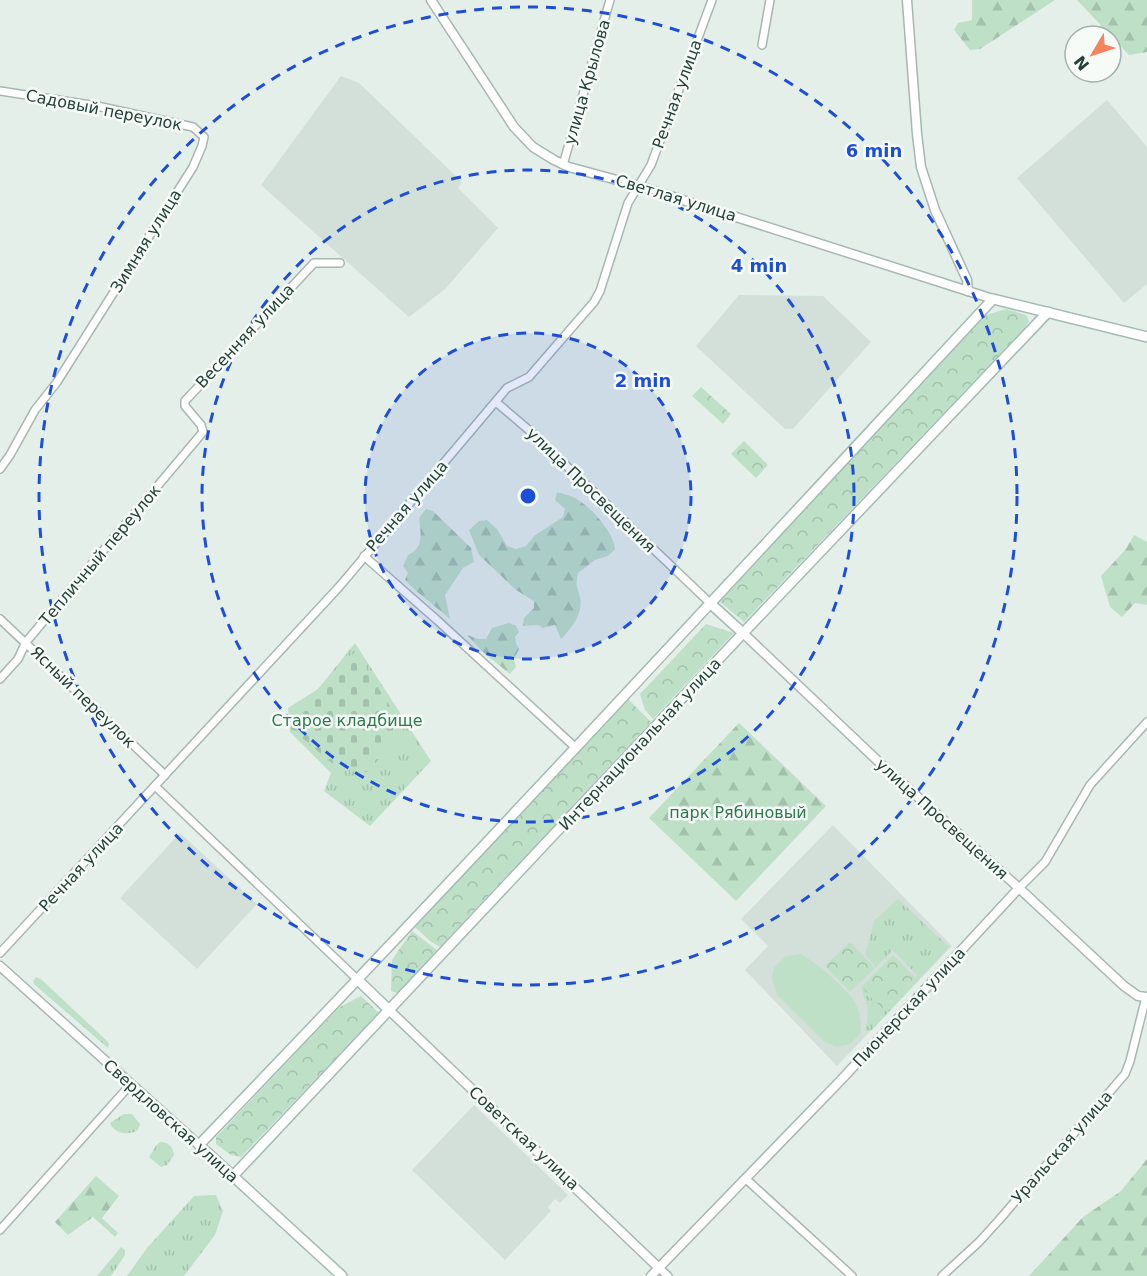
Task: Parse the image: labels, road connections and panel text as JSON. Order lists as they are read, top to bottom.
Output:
{
  "streets": {
    "main road": ["Интернациональная улица", "Свердловская улица"],
    "street": [
      "улица Крылова",
      "Речная улица",
      "Садовый переулок",
      "Светлая улица",
      "Зимняя улица",
      "Весенняя улица",
      "улица Просвещения",
      "Тепличный переулок",
      "Ясный переулок",
      "Пионерская улица",
      "Советская улица",
      "Уральская улица"
    ]
  },
  "crossings": [
    ["улица Крылова", "Светлая улица"],
    ["Речная улица", "Светлая улица"],
    ["Речная улица", "улица Просвещения"],
    ["Речная улица", "Ясный переулок"],
    ["Садовый переулок", "Зимняя улица"],
    ["Весенняя улица", "Тепличный переулок"],
    ["улица Просвещения", "Интернациональная улица"],
    ["улица Просвещения", "Пионерская улица"],
    ["улица Просвещения", "Уральская улица"],
    ["Тепличный переулок", "Ясный переулок"],
    ["Интернациональная улица", "Свердловская улица"],
    ["Интернациональная улица", "Советская улица"],
    ["Пионерская улица", "Советская улица"]
  ],
  "parks": ["Старое кладбище", "парк Рябиновый"],
  "north": "bottom left",
  "rings": ["6 min", "4 min", "2 min"]
}
